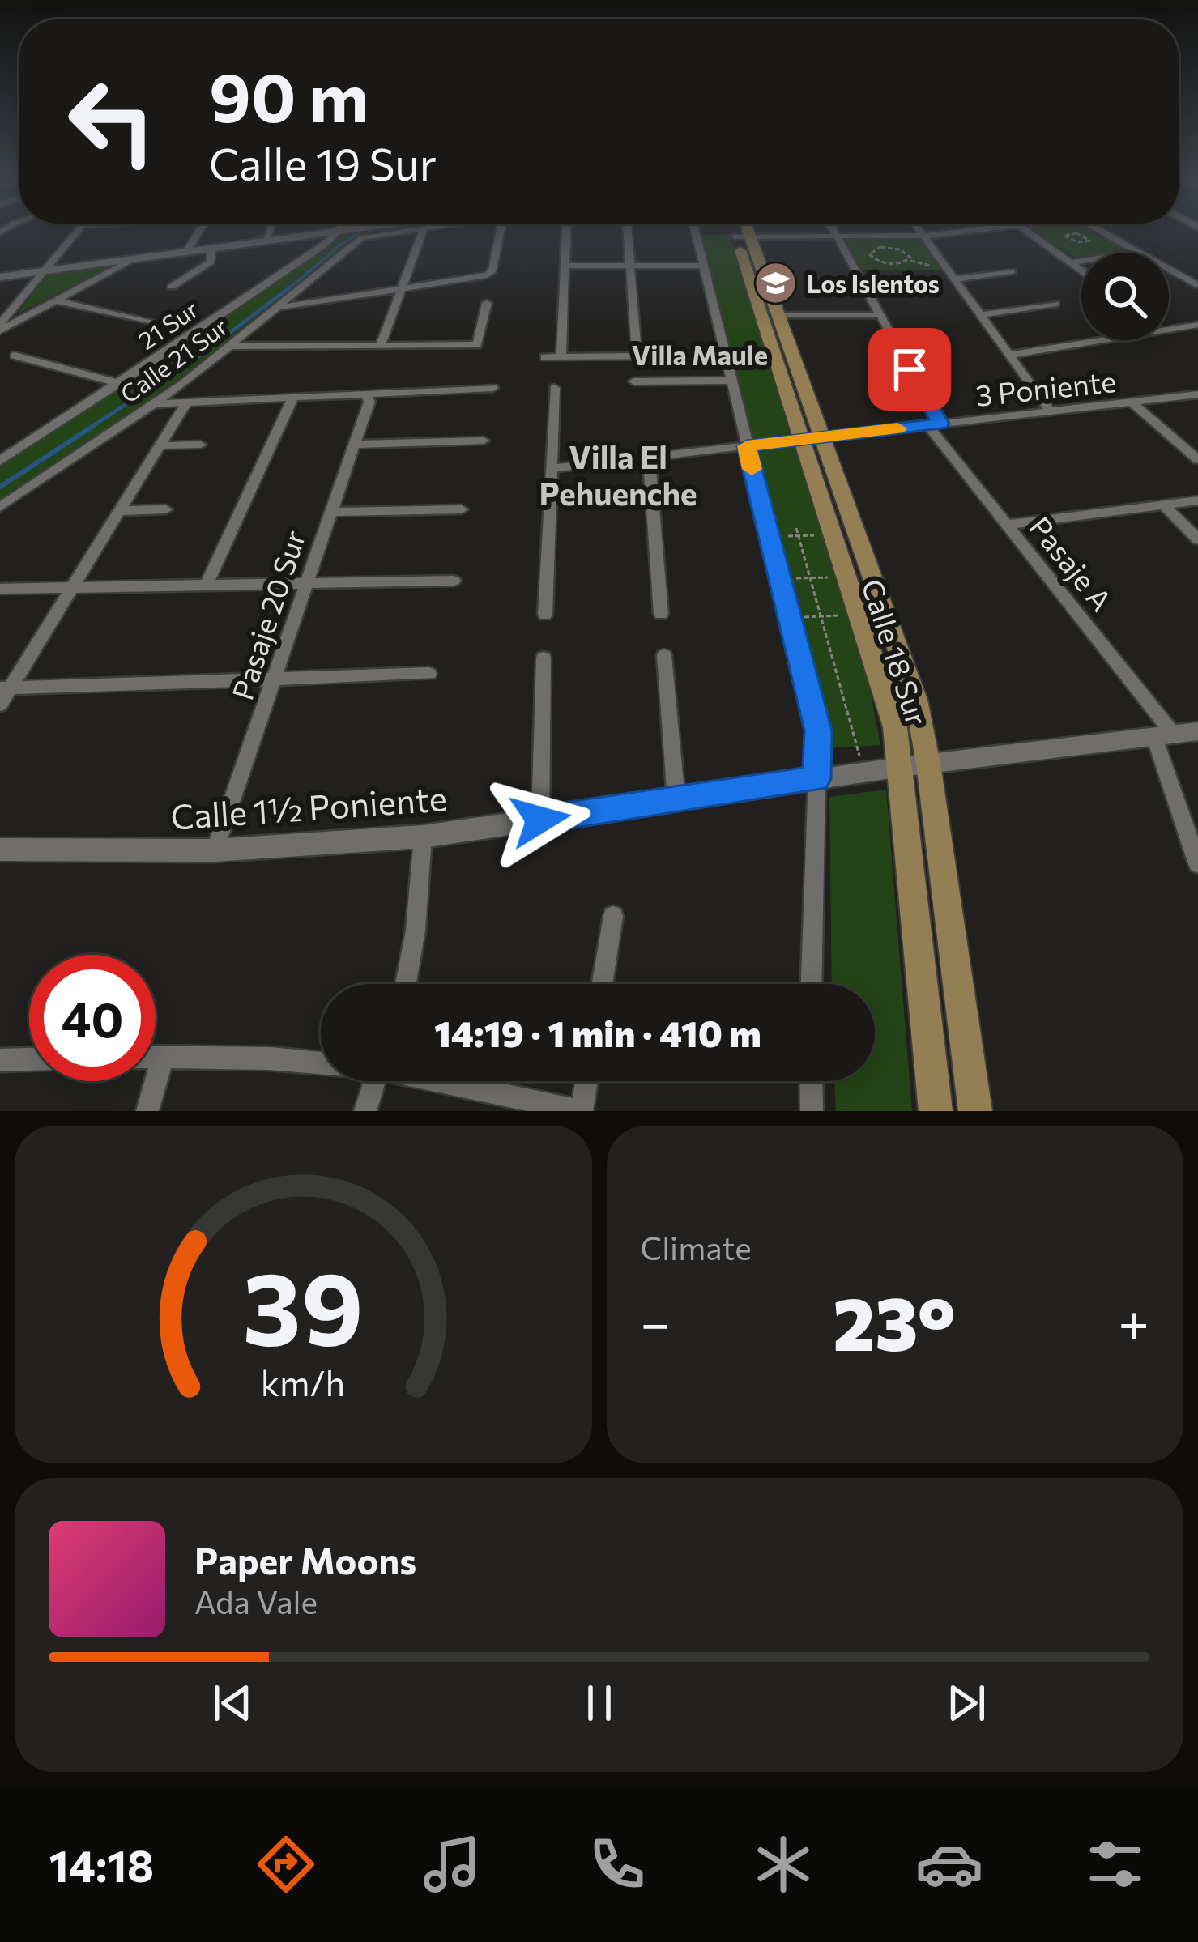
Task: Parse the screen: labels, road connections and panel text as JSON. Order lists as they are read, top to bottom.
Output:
{
  "streets": {
    "main road": ["Calle 18 Sur"],
    "street": [
      "21 Sur",
      "Calle 21 Sur",
      "3 Poniente",
      "Pasaje A",
      "Pasaje 20 Sur",
      "Calle 1½ Poniente"
    ]
  },
  "crossings": [
    ["3 Poniente", "Pasaje A"],
    ["3 Poniente", "Calle 18 Sur"],
    ["Pasaje A", "Calle 1½ Poniente"],
    ["Pasaje 20 Sur", "Calle 1½ Poniente"],
    ["Calle 18 Sur", "Calle 1½ Poniente"]
  ],
  "districts": ["Villa Maule", "Villa El Pehuenche"],
  "places": {
    "school or university": ["Los Islentos"]
  },
  "page": {
    "turn": ["90 m", "Calle 19 Sur"],
    "limit": "40",
    "trip": "14:19 · 1 min · 410 m",
    "tile": "Climate",
    "heat": ["−", "23°", "+"],
    "song": ["Paper Moons", "Ada Vale"],
    "tabs": "14:18",
    "gauge": ["39", "km/h"]
  }
}
